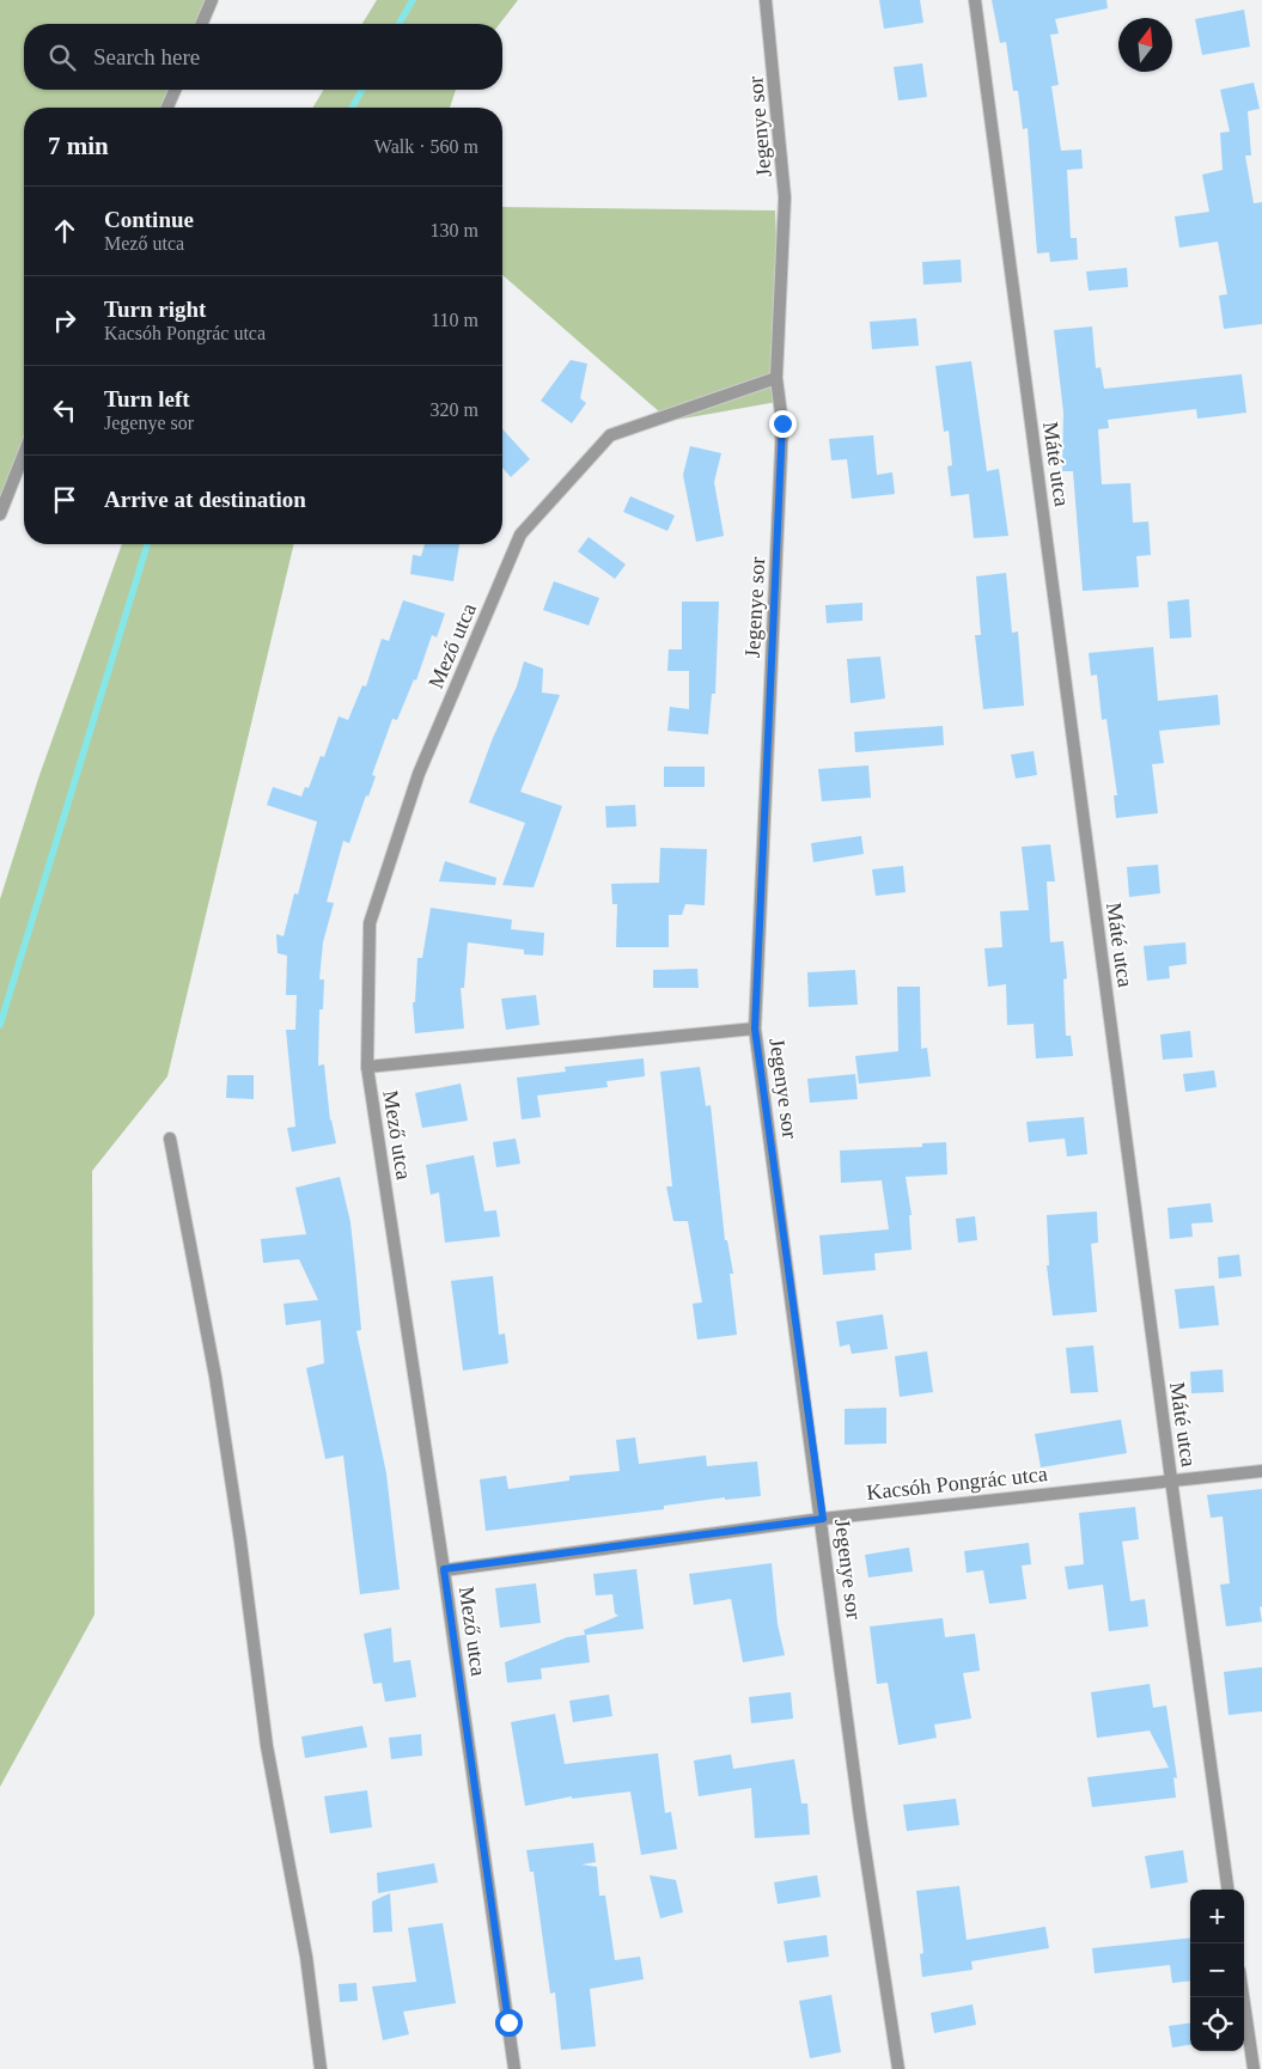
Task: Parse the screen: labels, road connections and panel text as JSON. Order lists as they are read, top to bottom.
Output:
{
  "streets": {
    "street": [
      "Jegenye sor",
      "Máté utca",
      "Mező utca",
      "Kacsóh Pongrác utca"
    ]
  },
  "crossings": [
    ["Jegenye sor", "Mező utca"],
    ["Jegenye sor", "Kacsóh Pongrác utca"],
    ["Máté utca", "Kacsóh Pongrác utca"],
    ["Mező utca", "Kacsóh Pongrác utca"]
  ],
  "north": "top",
  "page": {
    "search": "Search here",
    "heading": ["7 min", "Walk · 560 m"],
    "list": [
      ["Continue", "Mező utca", "130 m"],
      ["Turn right", "Kacsóh Pongrác utca", "110 m"],
      ["Turn left", "Jegenye sor", "320 m"],
      "Arrive at destination"
    ],
    "map_buttons": ["+", "−"]
  }
}
